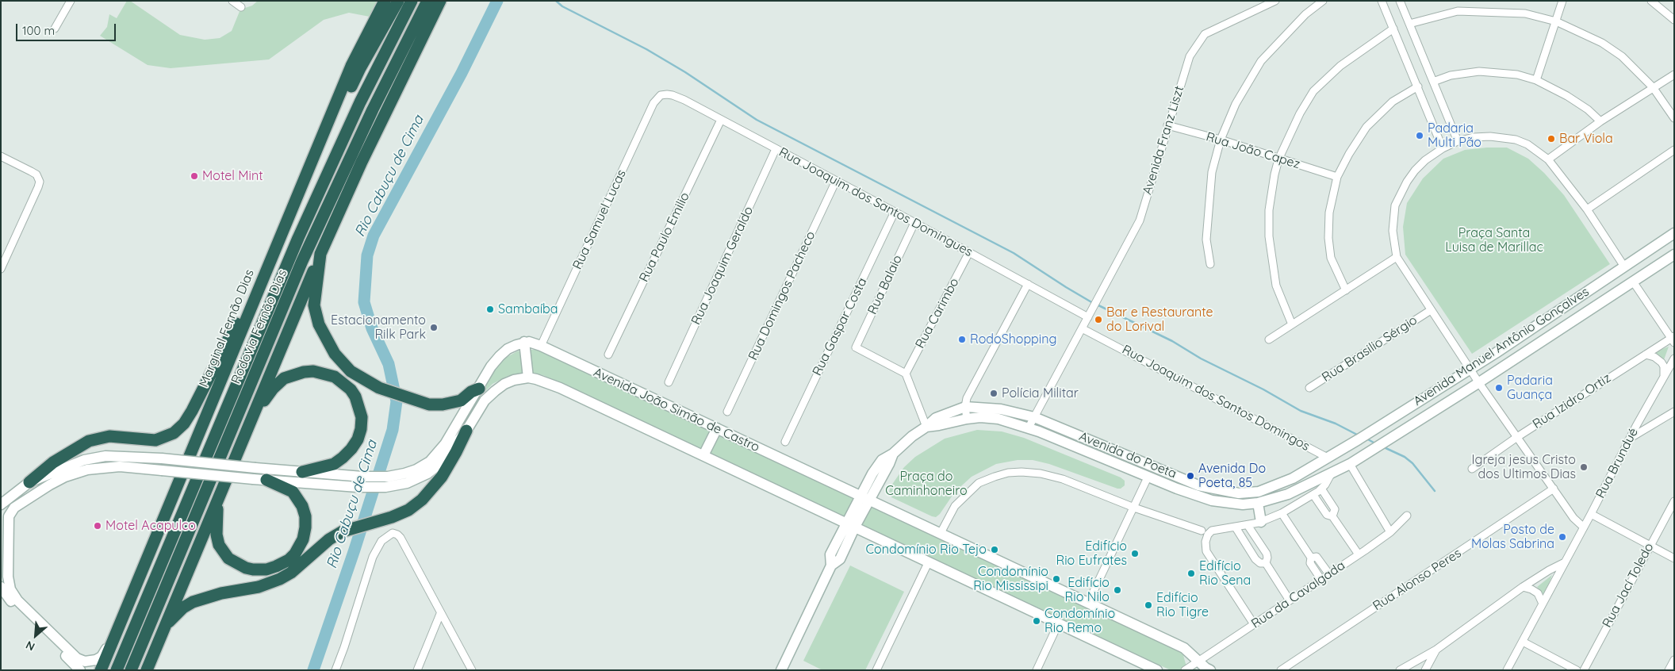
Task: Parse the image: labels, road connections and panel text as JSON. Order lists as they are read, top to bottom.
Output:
{
  "streets": {
    "highway": ["Rodovia Fernão Dias", "Marginal Fernão Dias"],
    "main road": ["Avenida Manuel Antônio Gonçalves", "Avenida João Simão de Castro", "Avenida do Poeta"],
    "street": [
      "Avenida Franz Liszt",
      "Rua João Capez",
      "Rua Joaquim dos Santos Domingues",
      "Rua Samuel Lucas",
      "Rua Paulo Emilio",
      "Rua Joaquim Geraldo",
      "Rua Balaio",
      "Rua Domingos Pacheco",
      "Rua Carimbo",
      "Rua Gaspar Costa",
      "Rua Brasilio Sérgio",
      "Rua Joaquim dos Santos Domingos",
      "Rua Izidro Ortiz",
      "Rua Brundué",
      "Rua Alonso Peres",
      "Rua Jací Toledo",
      "Rua da Cavalgada"
    ]
  },
  "crossings": [
    ["Avenida Franz Liszt", "Rua João Capez"],
    ["Avenida Franz Liszt", "Rua Joaquim dos Santos Domingues"],
    ["Avenida Franz Liszt", "Rua Joaquim dos Santos Domingos"],
    ["Avenida Franz Liszt", "Avenida do Poeta"],
    ["Rua Joaquim dos Santos Domingues", "Rua Samuel Lucas"],
    ["Rua Joaquim dos Santos Domingues", "Rua Paulo Emilio"],
    ["Rua Joaquim dos Santos Domingues", "Rua Joaquim Geraldo"],
    ["Rua Joaquim dos Santos Domingues", "Rua Balaio"],
    ["Rua Joaquim dos Santos Domingues", "Rua Domingos Pacheco"],
    ["Rua Joaquim dos Santos Domingues", "Rua Carimbo"],
    ["Rua Joaquim dos Santos Domingues", "Rua Gaspar Costa"],
    ["Rua Samuel Lucas", "Avenida João Simão de Castro"],
    ["Rua Balaio", "Rua Carimbo"],
    ["Avenida Manuel Antônio Gonçalves", "Rua Joaquim dos Santos Domingos"],
    ["Avenida Manuel Antônio Gonçalves", "Avenida do Poeta"],
    ["Rua Joaquim dos Santos Domingos", "Avenida do Poeta"],
    ["Avenida João Simão de Castro", "Avenida do Poeta"],
    ["Avenida João Simão de Castro", "Rua da Cavalgada"],
    ["Avenida do Poeta", "Rua da Cavalgada"]
  ],
  "water": ["Rio Cabuçu de Cima"],
  "parks": ["Praça Santa Luisa de Marillac", "Praça do Caminhoneiro"],
  "places": [
    "Padaria Multi Pão",
    "Bar Viola",
    "Motel Mint",
    "Sambaíba",
    "Bar e Restaurante do Lorival",
    "Estacionamento Rilk Park",
    "RodoShopping",
    "Padaria Guança",
    "Polícia Militar",
    "Igreja jesus Cristo dos Ultimos Dias",
    "Avenida Do Poeta, 85",
    "Motel Acapulco",
    "Posto de Molas Sabrina",
    "Condomínio Rio Tejo",
    "Edifício Rio Eufrates",
    "Edifício Rio Sena",
    "Condomínio Rio Mississipi",
    "Edifício Rio Nilo",
    "Edifício Rio Tigre",
    "Condomínio Rio Remo"
  ],
  "scale_bar": "100 m",
  "north": "bottom left"
}
